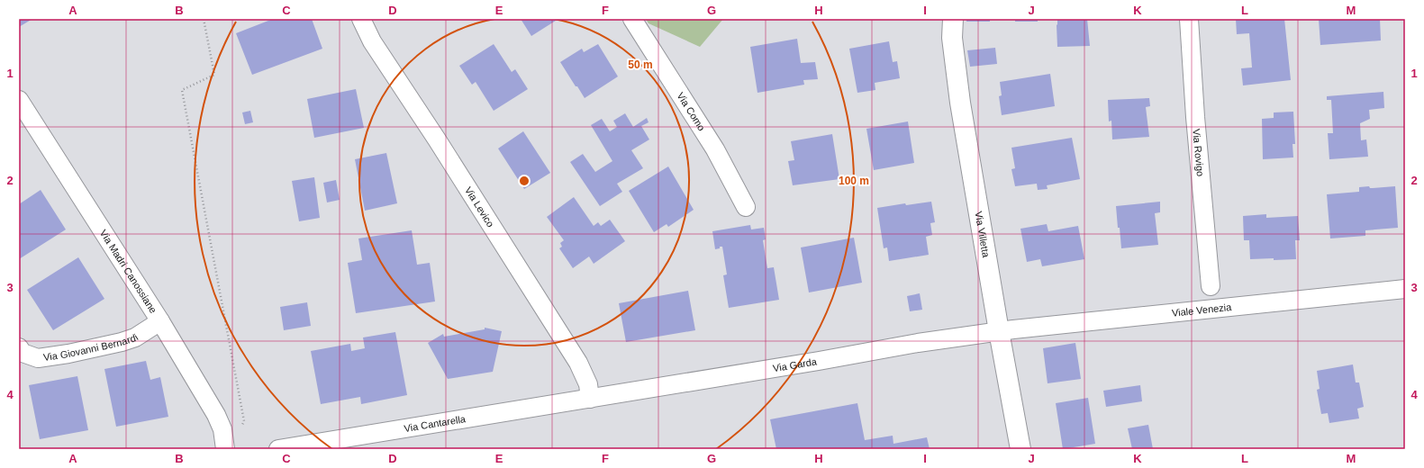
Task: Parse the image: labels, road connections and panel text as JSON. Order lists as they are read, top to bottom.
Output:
{
  "streets": {
    "street": [
      "Via Como",
      "Via Rovigo",
      "Via Levico",
      "Via Villetta",
      "Via Madri Canossiane",
      "Viale Venezia",
      "Via Giovanni Bernardi",
      "Via Garda",
      "Via Cantarella"
    ]
  },
  "crossings": [
    ["Via Levico", "Via Garda"],
    ["Via Levico", "Via Cantarella"],
    ["Via Villetta", "Viale Venezia"],
    ["Via Villetta", "Via Garda"],
    ["Via Madri Canossiane", "Via Giovanni Bernardi"],
    ["Viale Venezia", "Via Garda"],
    ["Via Garda", "Via Cantarella"]
  ],
  "grid": {
    "columns": [
      "A",
      "B",
      "C",
      "D",
      "E",
      "F",
      "G",
      "H",
      "I",
      "J",
      "K",
      "L",
      "M"
    ],
    "rows": [
      "1",
      "2",
      "3",
      "4"
    ]
  },
  "rings": ["50 m", "100 m"]
}
